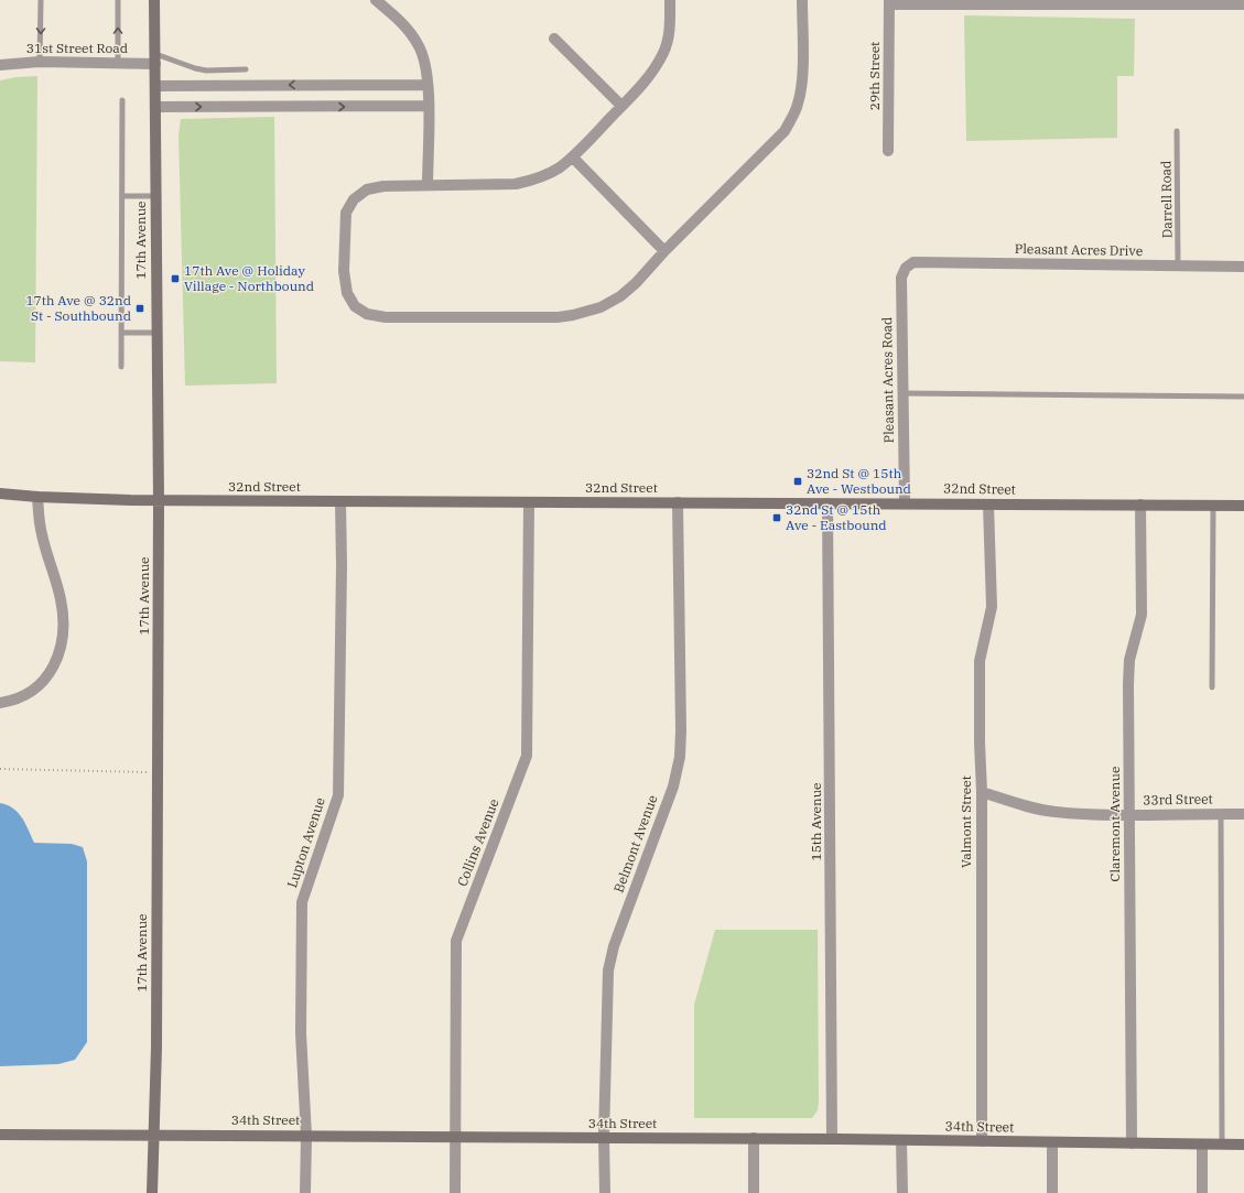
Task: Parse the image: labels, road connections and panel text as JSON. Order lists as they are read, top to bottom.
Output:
{
  "streets": {
    "street": [
      "31st Street Road",
      "29th Street",
      "17th Avenue",
      "Pleasant Acres Drive",
      "Pleasant Acres Road",
      "32nd Street",
      "33rd Street",
      "15th Avenue",
      "Valmont Street",
      "Claremont Avenue",
      "Lupton Avenue",
      "Collins Avenue",
      "Belmont Avenue",
      "34th Street"
    ],
    "lane": ["Darrell Road"]
  },
  "crossings": [
    ["31st Street Road", "17th Avenue"],
    ["Darrell Road", "Pleasant Acres Drive"],
    ["17th Avenue", "32nd Street"],
    ["17th Avenue", "34th Street"],
    ["Pleasant Acres Drive", "Pleasant Acres Road"],
    ["Pleasant Acres Road", "32nd Street"],
    ["32nd Street", "15th Avenue"],
    ["32nd Street", "Valmont Street"],
    ["32nd Street", "Claremont Avenue"],
    ["32nd Street", "Lupton Avenue"],
    ["32nd Street", "Collins Avenue"],
    ["32nd Street", "Belmont Avenue"],
    ["33rd Street", "Valmont Street"],
    ["33rd Street", "Claremont Avenue"],
    ["15th Avenue", "34th Street"],
    ["Valmont Street", "34th Street"],
    ["Claremont Avenue", "34th Street"],
    ["Lupton Avenue", "34th Street"],
    ["Collins Avenue", "34th Street"],
    ["Belmont Avenue", "34th Street"]
  ],
  "places": {
    "transit": [
      "17th Ave @ Holiday Village - Northbound",
      "17th Ave @ 32nd St - Southbound",
      "32nd St @ 15th Ave - Westbound",
      "32nd St @ 15th Ave - Eastbound"
    ]
  }
}
